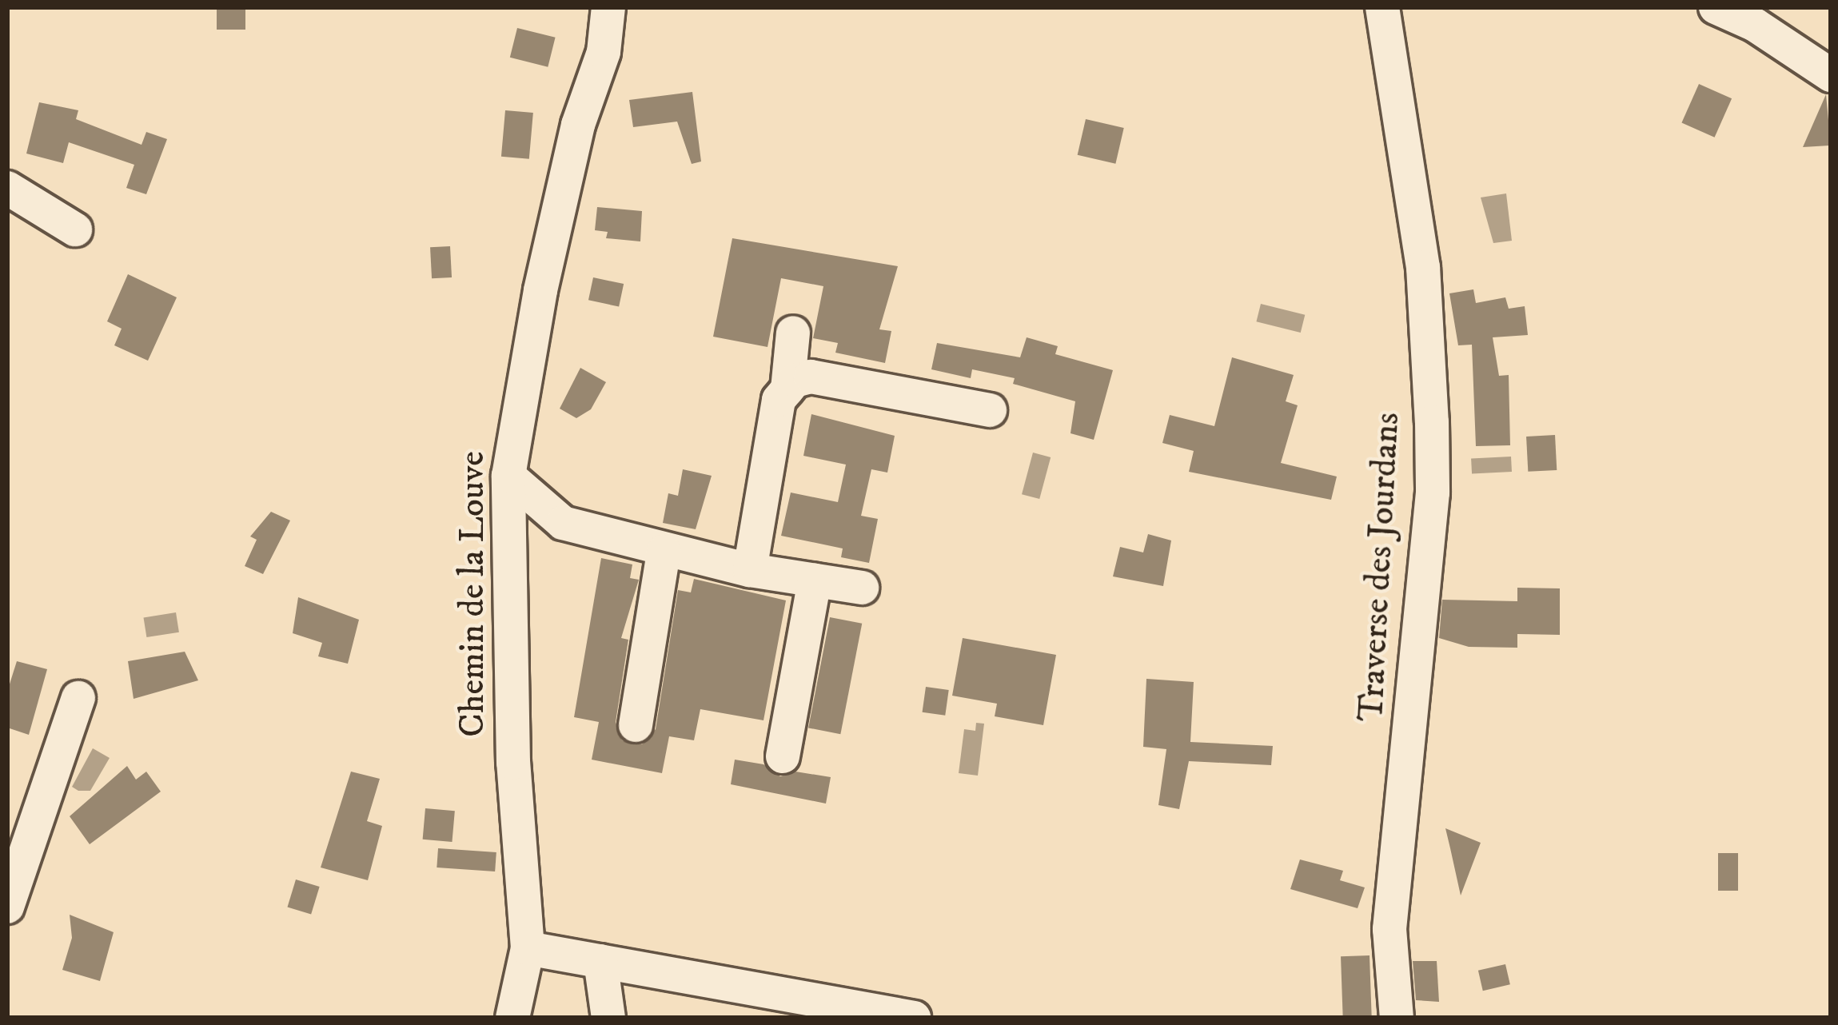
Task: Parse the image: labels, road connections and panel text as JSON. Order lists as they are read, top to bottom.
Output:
{
  "streets": {
    "street": ["Traverse des Jourdans", "Chemin de la Louve"]
  }
}
